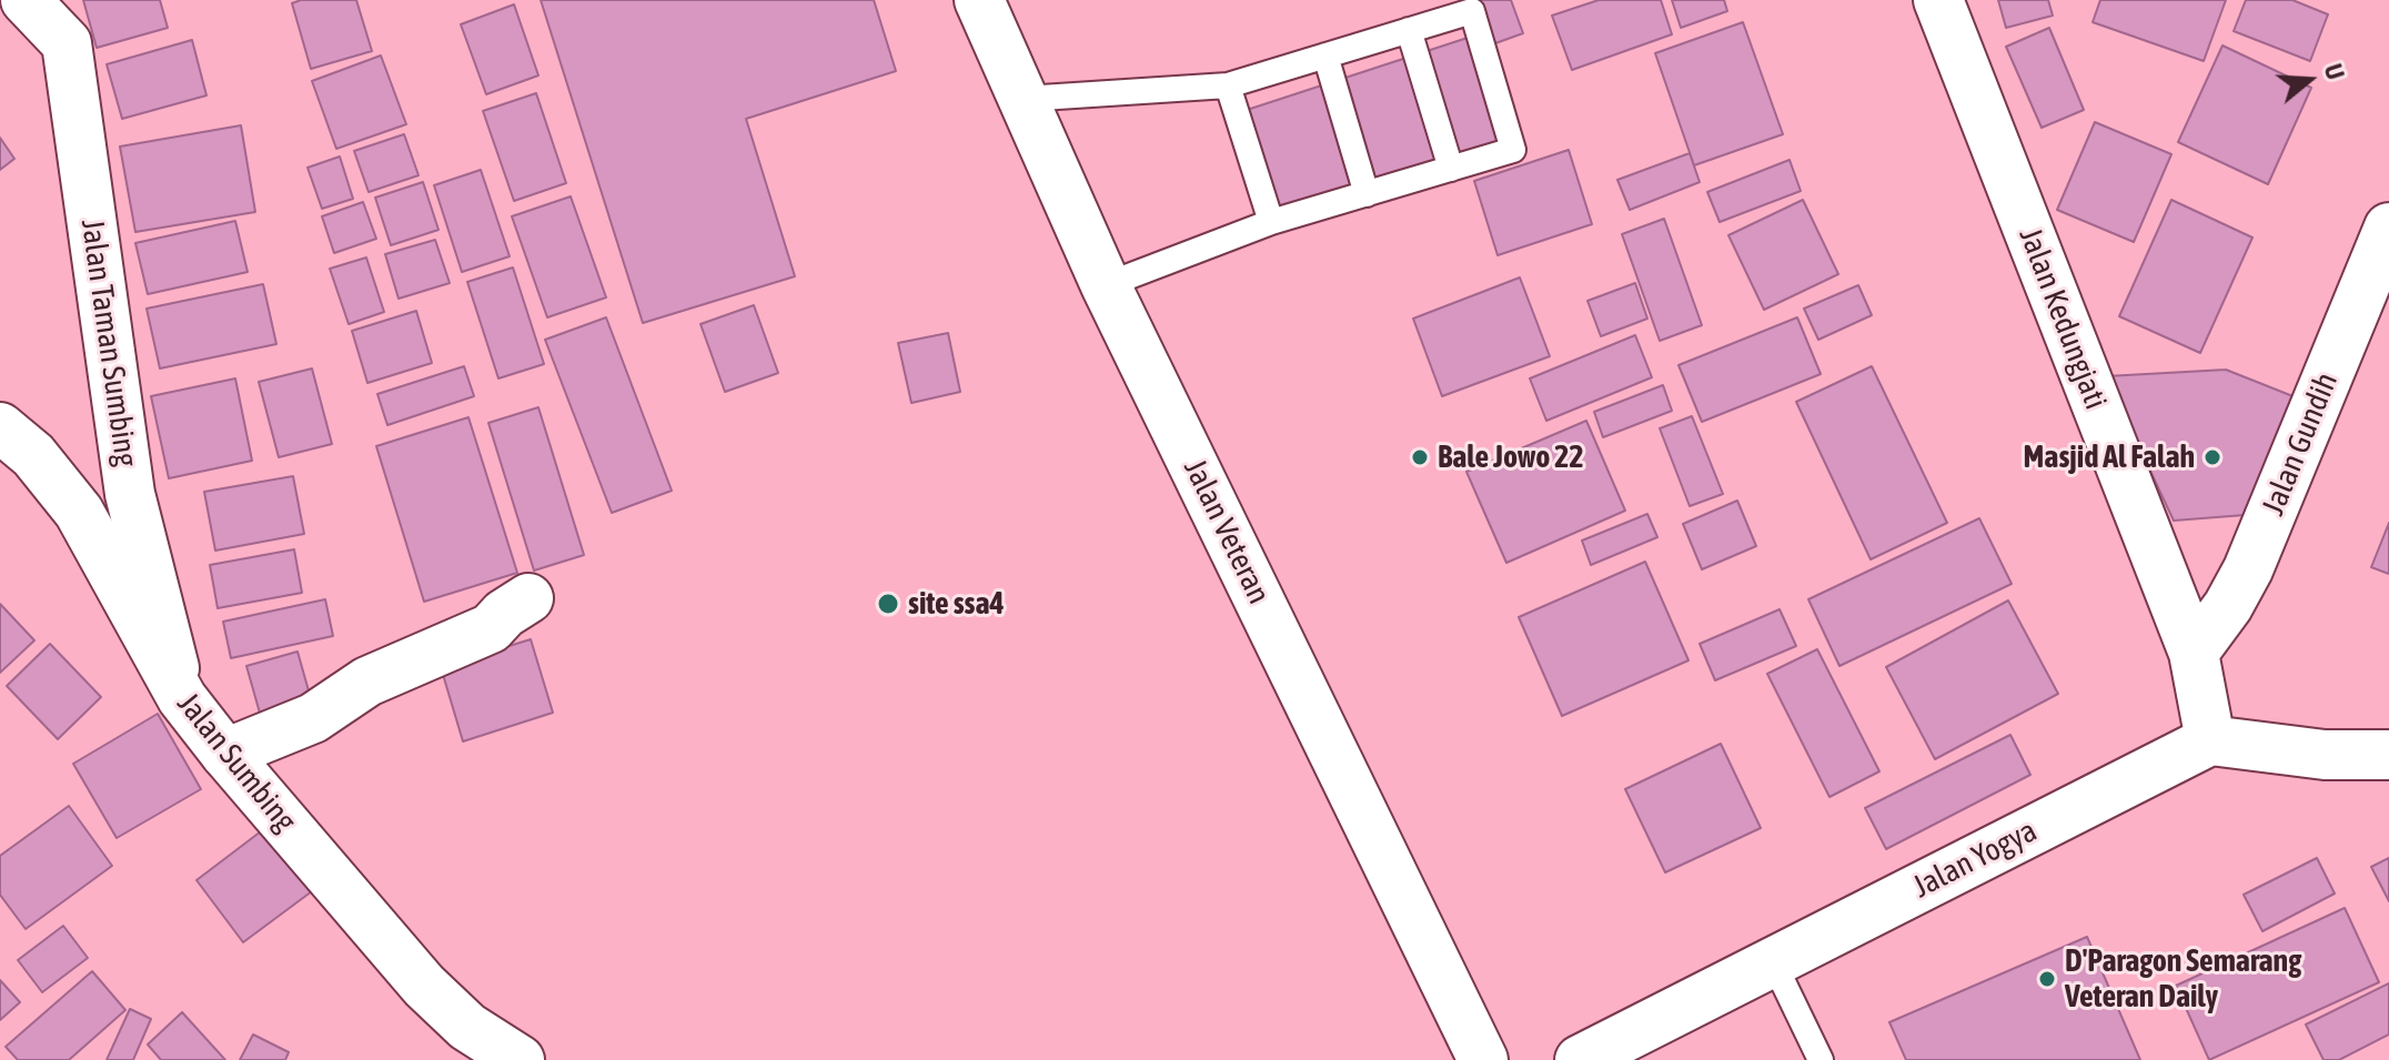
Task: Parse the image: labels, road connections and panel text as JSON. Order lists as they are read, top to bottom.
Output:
{
  "streets": {
    "street": [
      "Jalan Kedungjati",
      "Jalan Taman Sumbing",
      "Jalan Gundih",
      "Jalan Veteran",
      "Jalan Sumbing",
      "Jalan Yogya"
    ]
  },
  "crossings": [
    ["Jalan Kedungjati", "Jalan Gundih"],
    ["Jalan Kedungjati", "Jalan Yogya"],
    ["Jalan Taman Sumbing", "Jalan Sumbing"]
  ],
  "places": [
    "Bale Jowo 22",
    "Masjid Al Falah",
    "site ssa4",
    "D'Paragon Semarang Veteran Daily"
  ],
  "north": "right"
}
